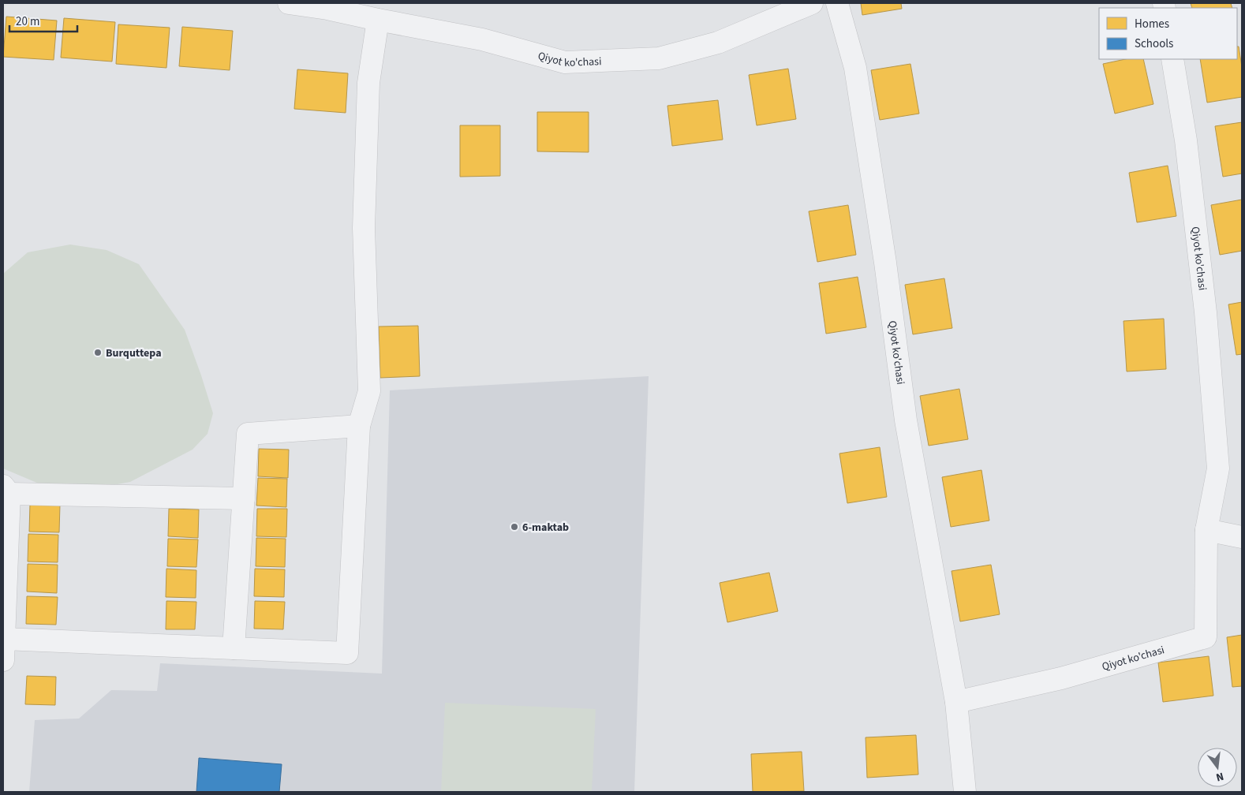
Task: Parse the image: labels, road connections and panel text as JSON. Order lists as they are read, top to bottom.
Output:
{
  "streets": {
    "street": ["Qiyot ko'chasi"]
  },
  "places": ["Burquttepa", "6-maktab"],
  "legend": ["Homes", "Schools"],
  "scale_bar": "20 m",
  "north": "bottom"
}
